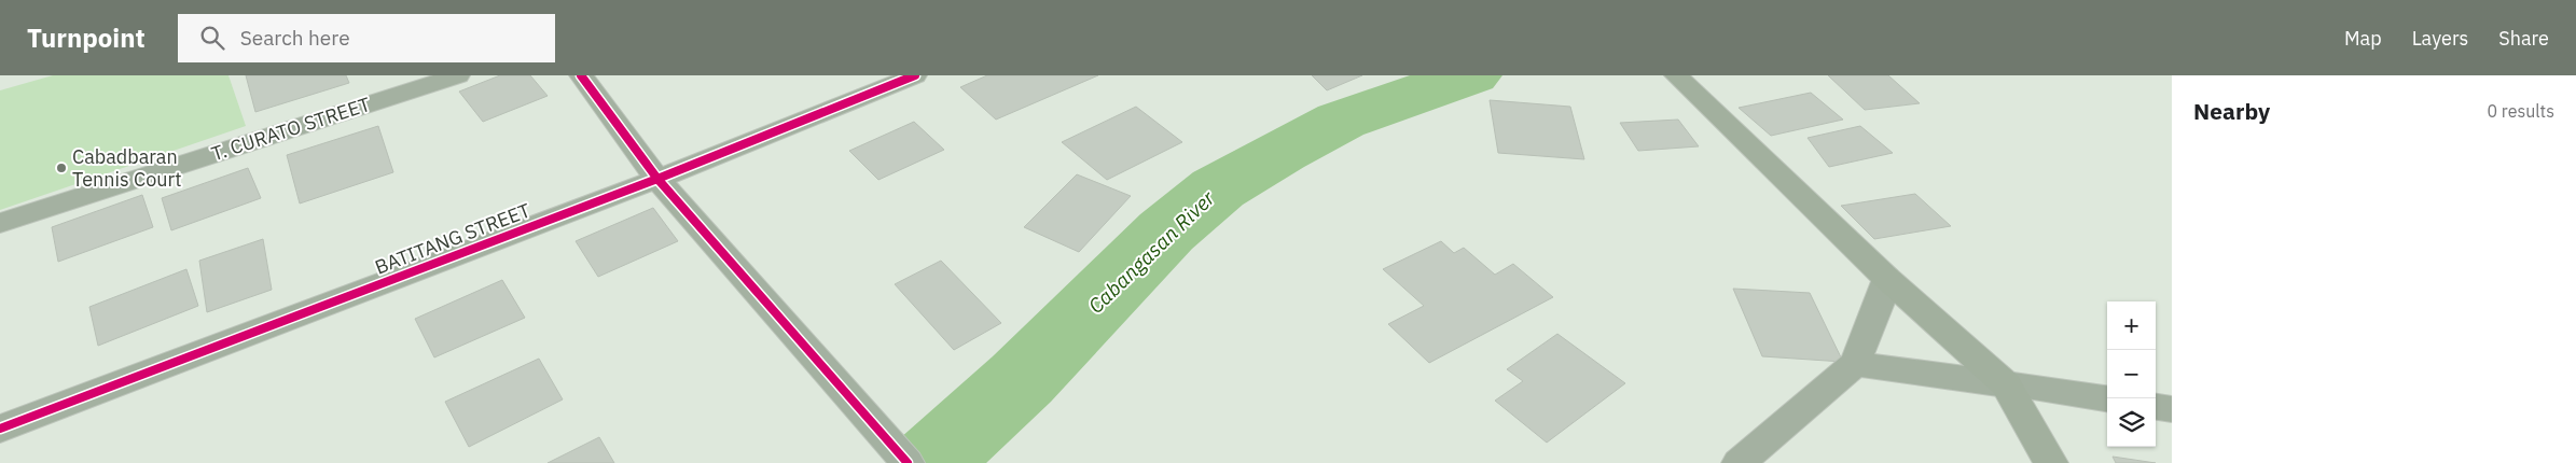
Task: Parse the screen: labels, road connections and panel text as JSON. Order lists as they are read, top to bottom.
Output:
{
  "streets": {
    "street": ["T. CURATO STREET", "BATITANG STREET"]
  },
  "water": ["Cabangasan River"],
  "places": ["Cabadbaran Tennis Court"],
  "page": {
    "header": "Turnpoint",
    "search": "Search here",
    "nav": ["Map", "Layers", "Share"],
    "heading": ["Nearby", "0 results"],
    "map_buttons": ["+", "−"]
  }
}
